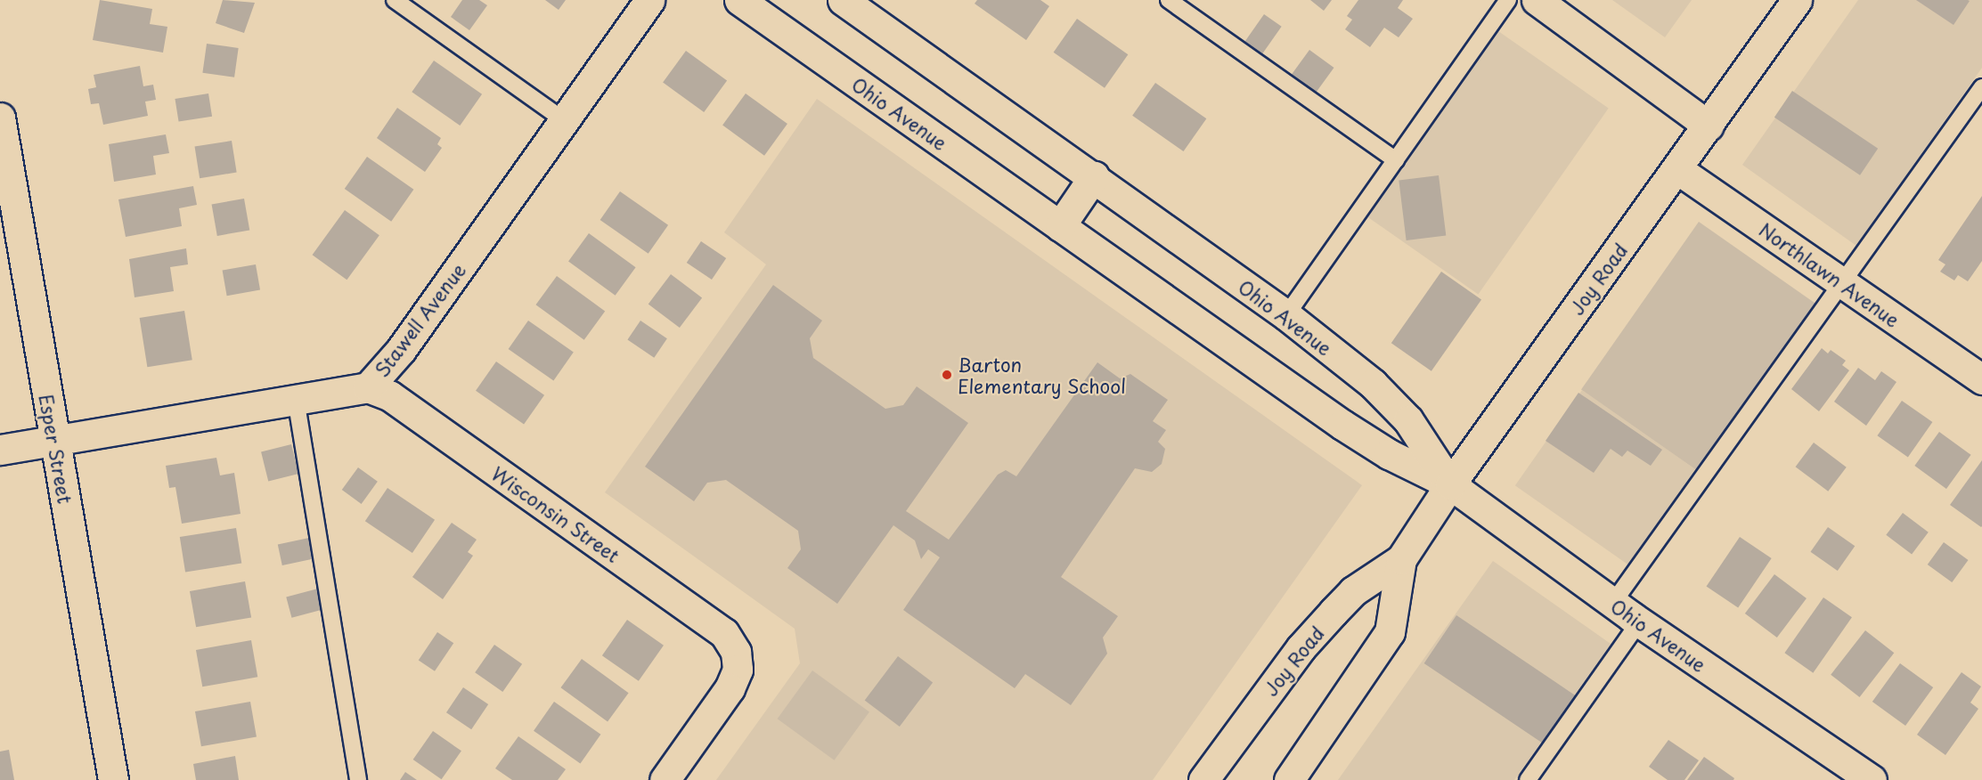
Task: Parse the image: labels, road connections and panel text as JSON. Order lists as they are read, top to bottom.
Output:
{
  "streets": {
    "street": [
      "Ohio Avenue",
      "Northlawn Avenue",
      "Joy Road",
      "Stawell Avenue",
      "Esper Street",
      "Wisconsin Street"
    ]
  },
  "crossings": [
    ["Ohio Avenue", "Joy Road"],
    ["Northlawn Avenue", "Joy Road"],
    ["Stawell Avenue", "Esper Street"],
    ["Stawell Avenue", "Wisconsin Street"]
  ],
  "places": ["Barton Elementary School"]
}
